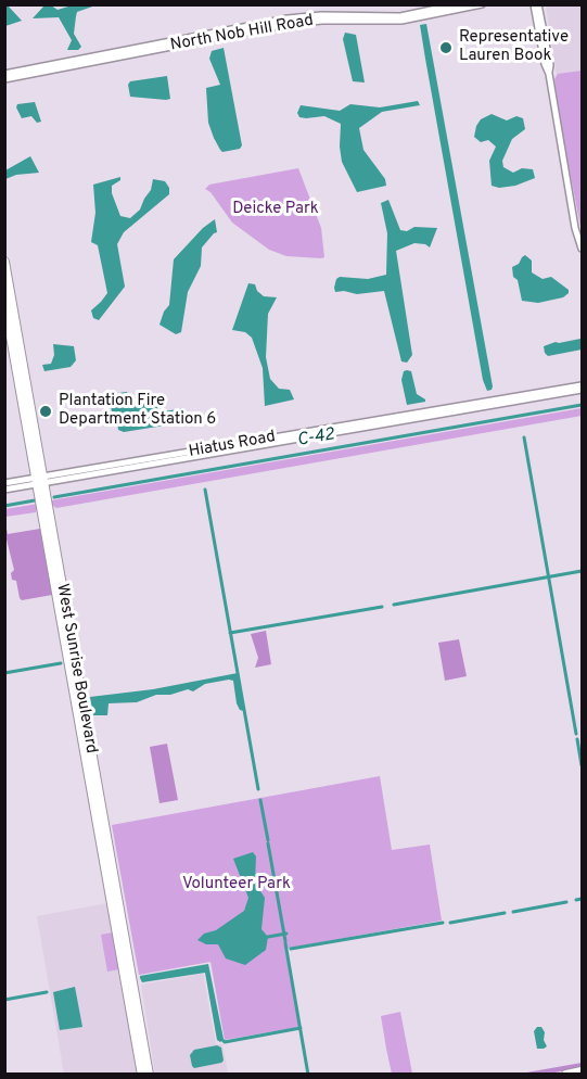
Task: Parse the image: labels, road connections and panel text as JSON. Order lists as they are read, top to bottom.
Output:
{
  "streets": {
    "highway": ["West Sunrise Boulevard"],
    "main road": ["North Nob Hill Road", "Hiatus Road"]
  },
  "crossings": [
    ["Hiatus Road", "West Sunrise Boulevard"]
  ],
  "water": ["C-42"],
  "parks": ["Deicke Park", "Volunteer Park"],
  "places": ["Representative Lauren Book", "Plantation Fire Department Station 6"]
}
